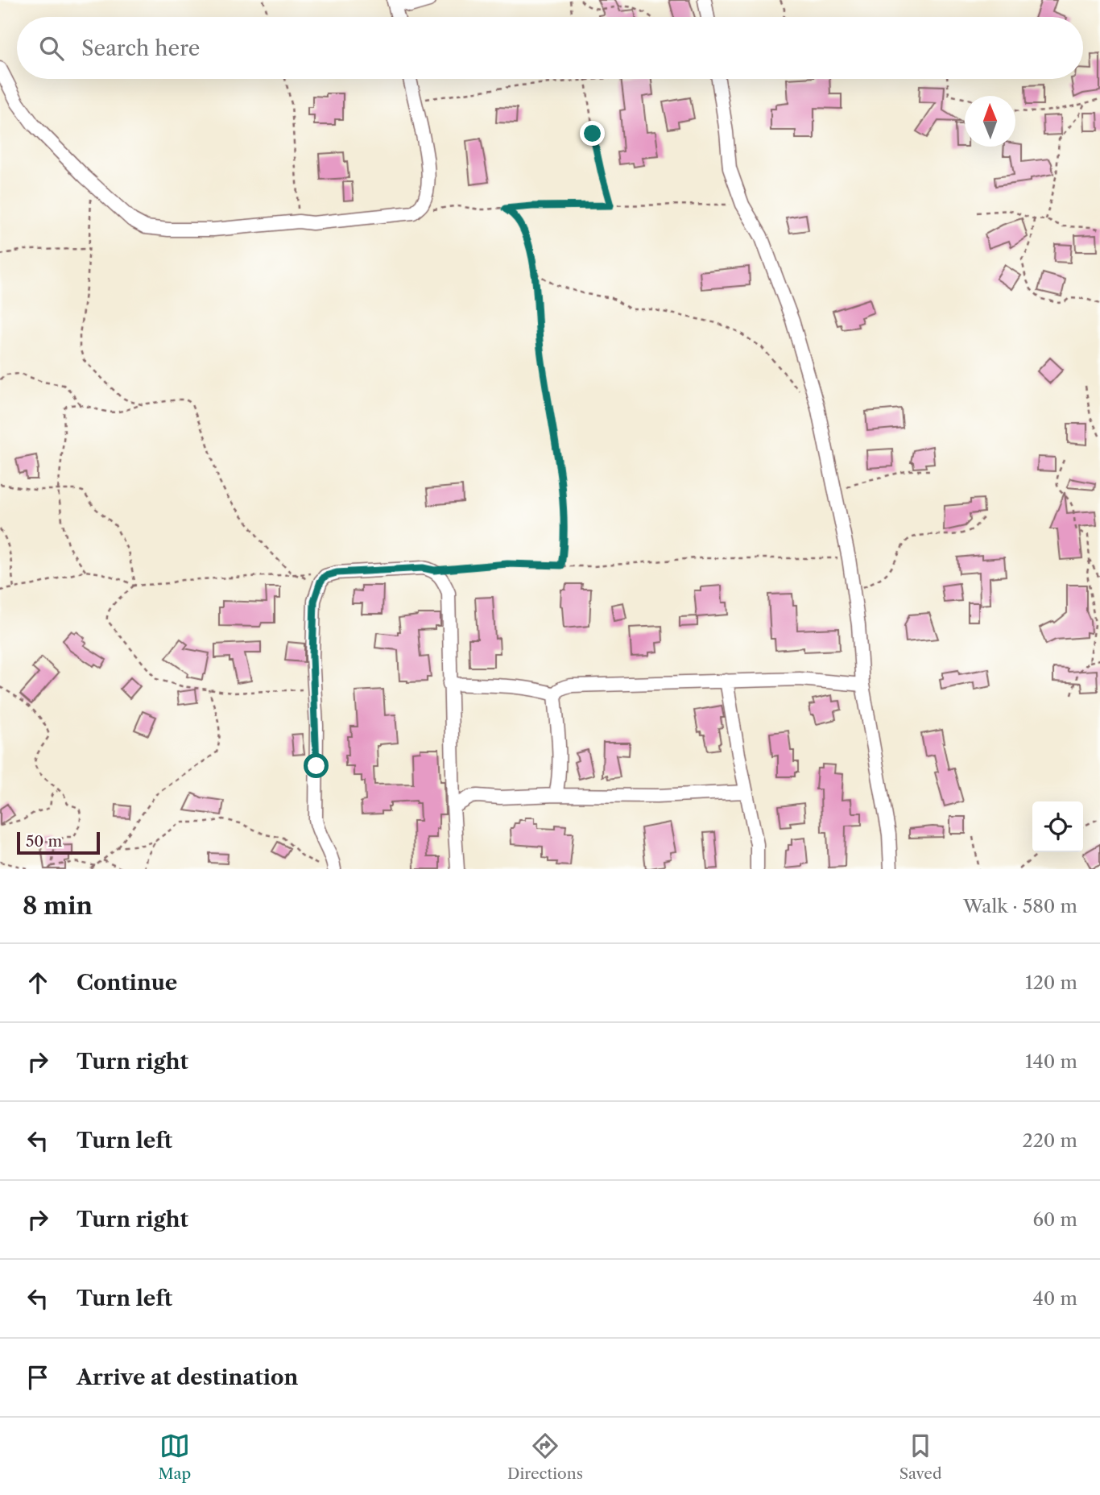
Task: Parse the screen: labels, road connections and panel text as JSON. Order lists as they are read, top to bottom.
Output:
{
  "scale_bar": "50 m",
  "north": "top",
  "page": {
    "search": "Search here",
    "scale": "50 m",
    "heading": ["8 min", "Walk · 580 m"],
    "list": [
      ["Continue", "120 m"],
      ["Turn right", "140 m"],
      ["Turn left", "220 m"],
      ["Turn right", "60 m"],
      ["Turn left", "40 m"],
      "Arrive at destination"
    ],
    "nav": ["Map", "Directions", "Saved"]
  }
}
